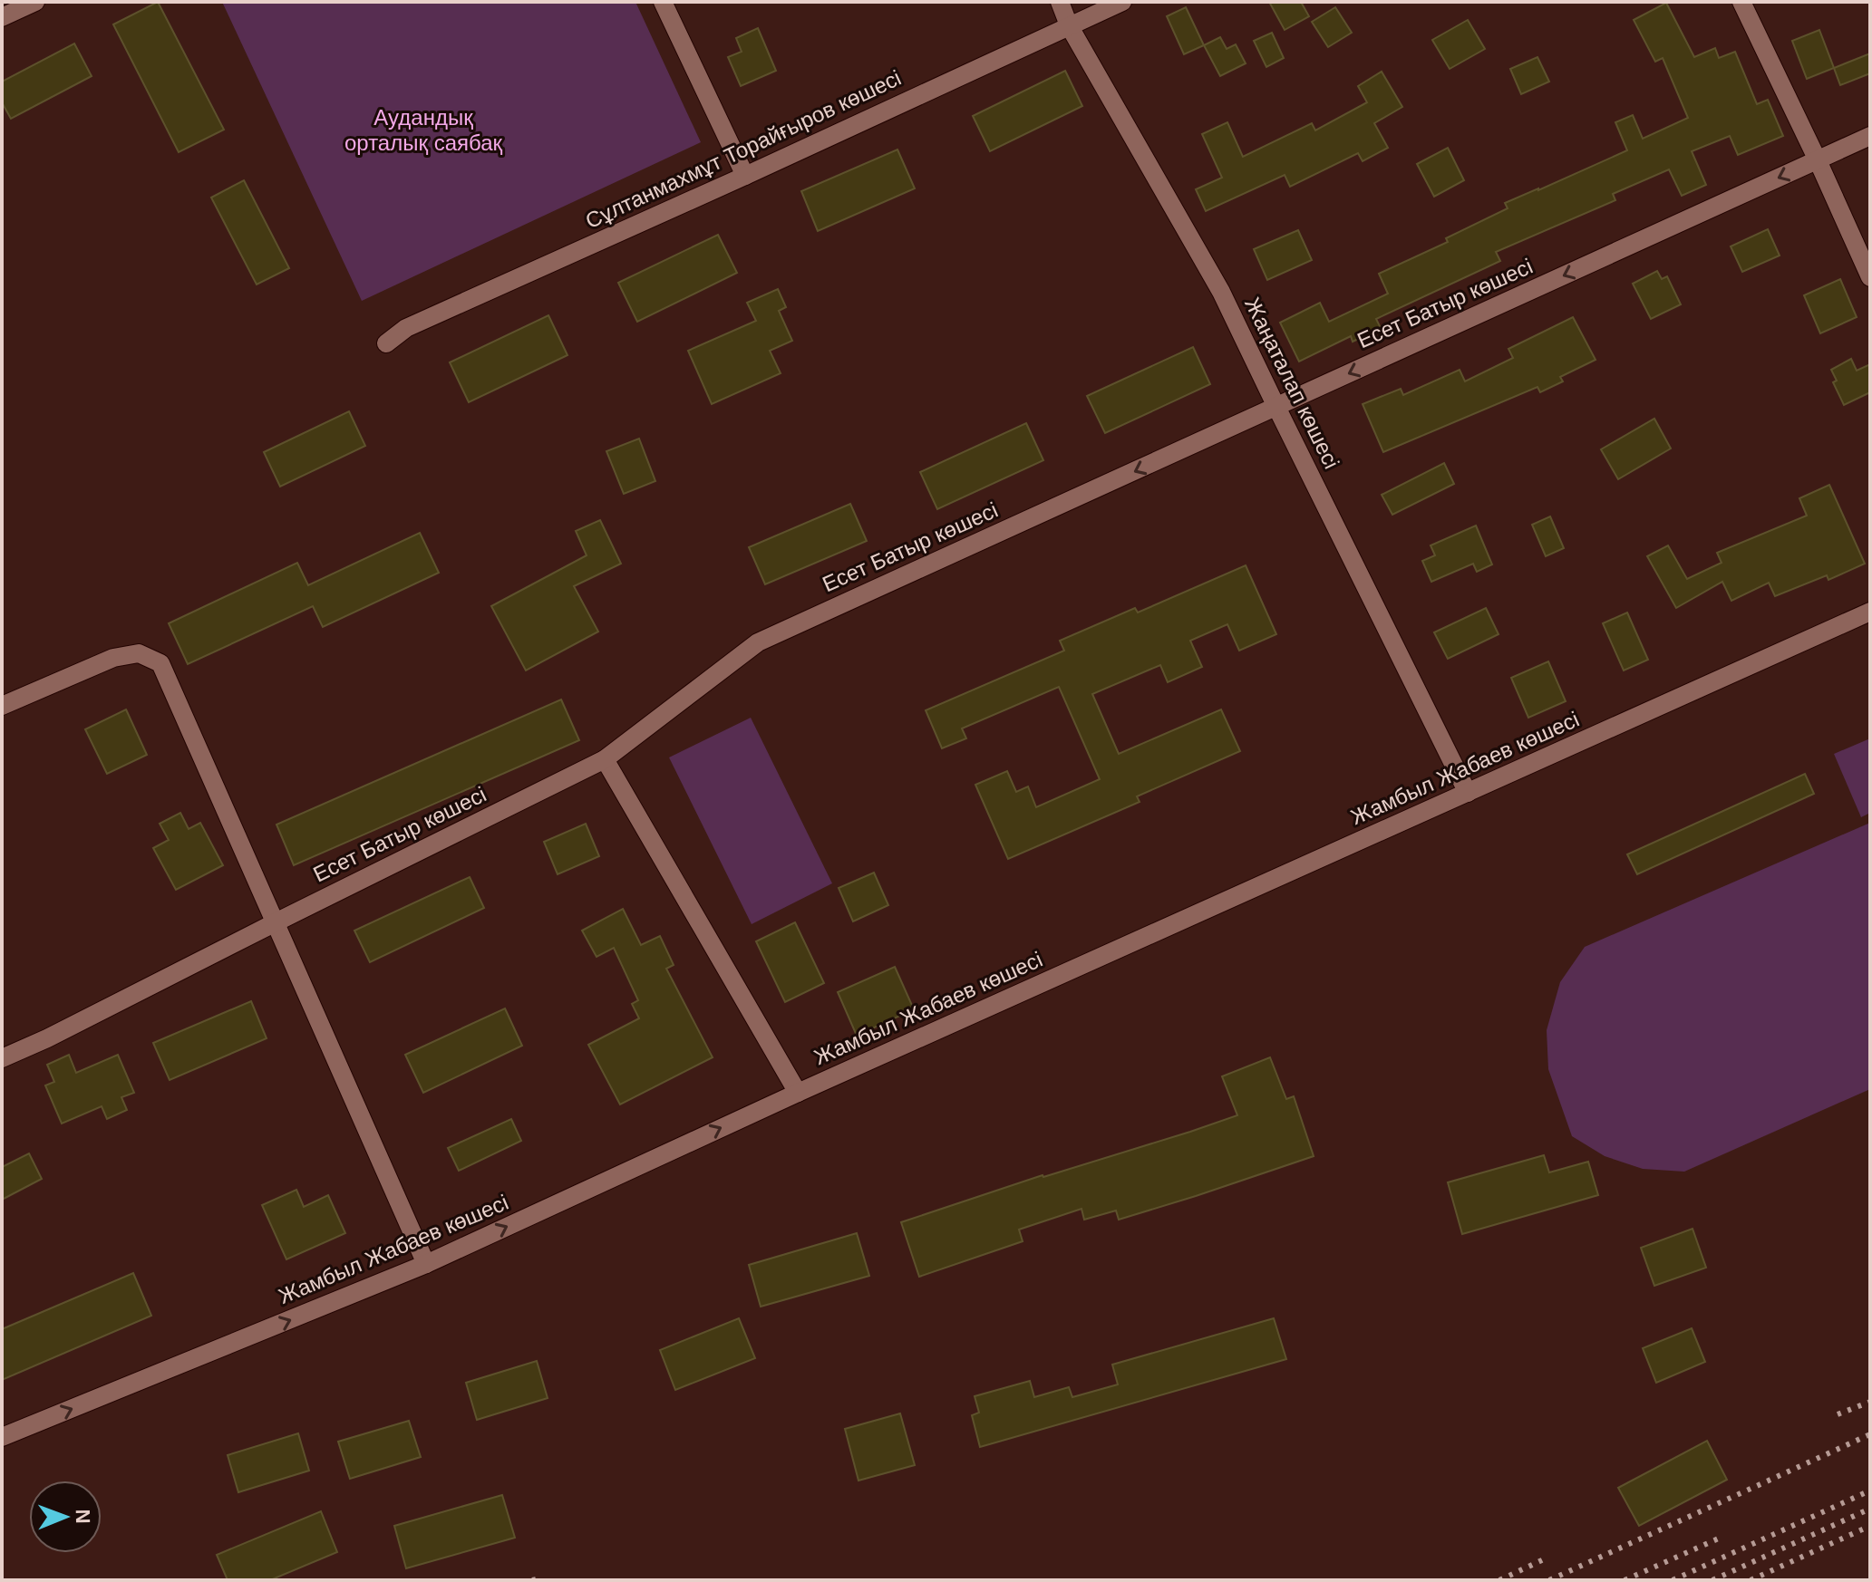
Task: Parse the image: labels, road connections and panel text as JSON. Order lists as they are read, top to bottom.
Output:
{
  "streets": {
    "street": [
      "Сұлтанмахмұт Торайғыров көшесі",
      "Есет Батыр көшесі",
      "Жаңаталап көшесі",
      "Жамбыл Жабаев көшесі"
    ]
  },
  "crossings": [
    ["Сұлтанмахмұт Торайғыров көшесі", "Жаңаталап көшесі"],
    ["Есет Батыр көшесі", "Жаңаталап көшесі"],
    ["Жаңаталап көшесі", "Жамбыл Жабаев көшесі"]
  ],
  "one_way": ["Есет Батыр көшесі", "Жамбыл Жабаев көшесі"],
  "parks": ["Аудандық орталық саябақ"],
  "north": "right"
}
